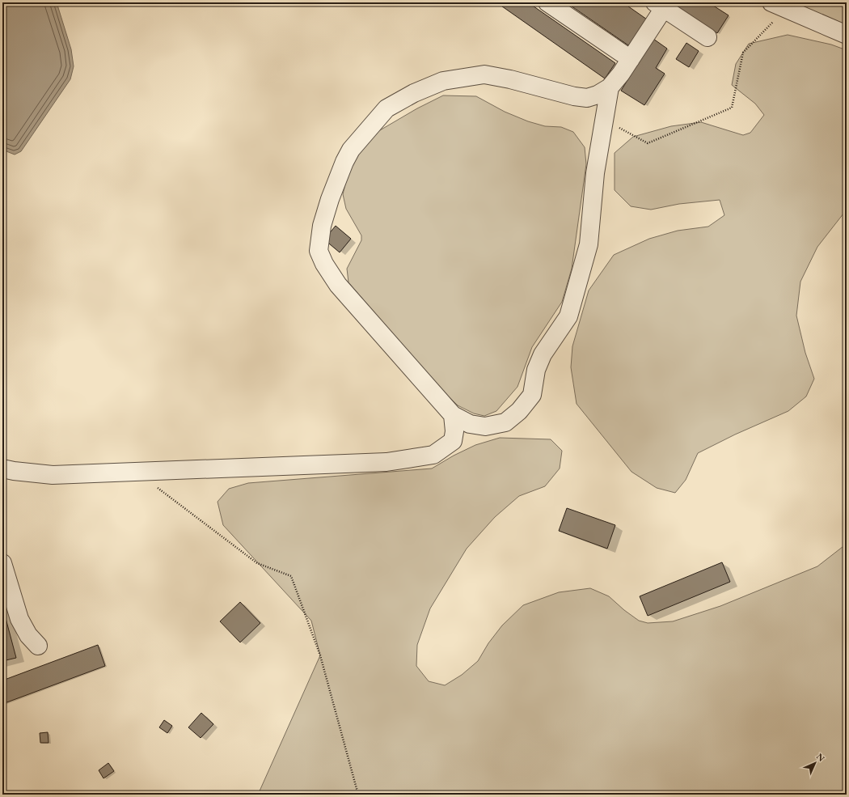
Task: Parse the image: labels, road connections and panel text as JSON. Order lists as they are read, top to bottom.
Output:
{
  "north": "top right"
}
